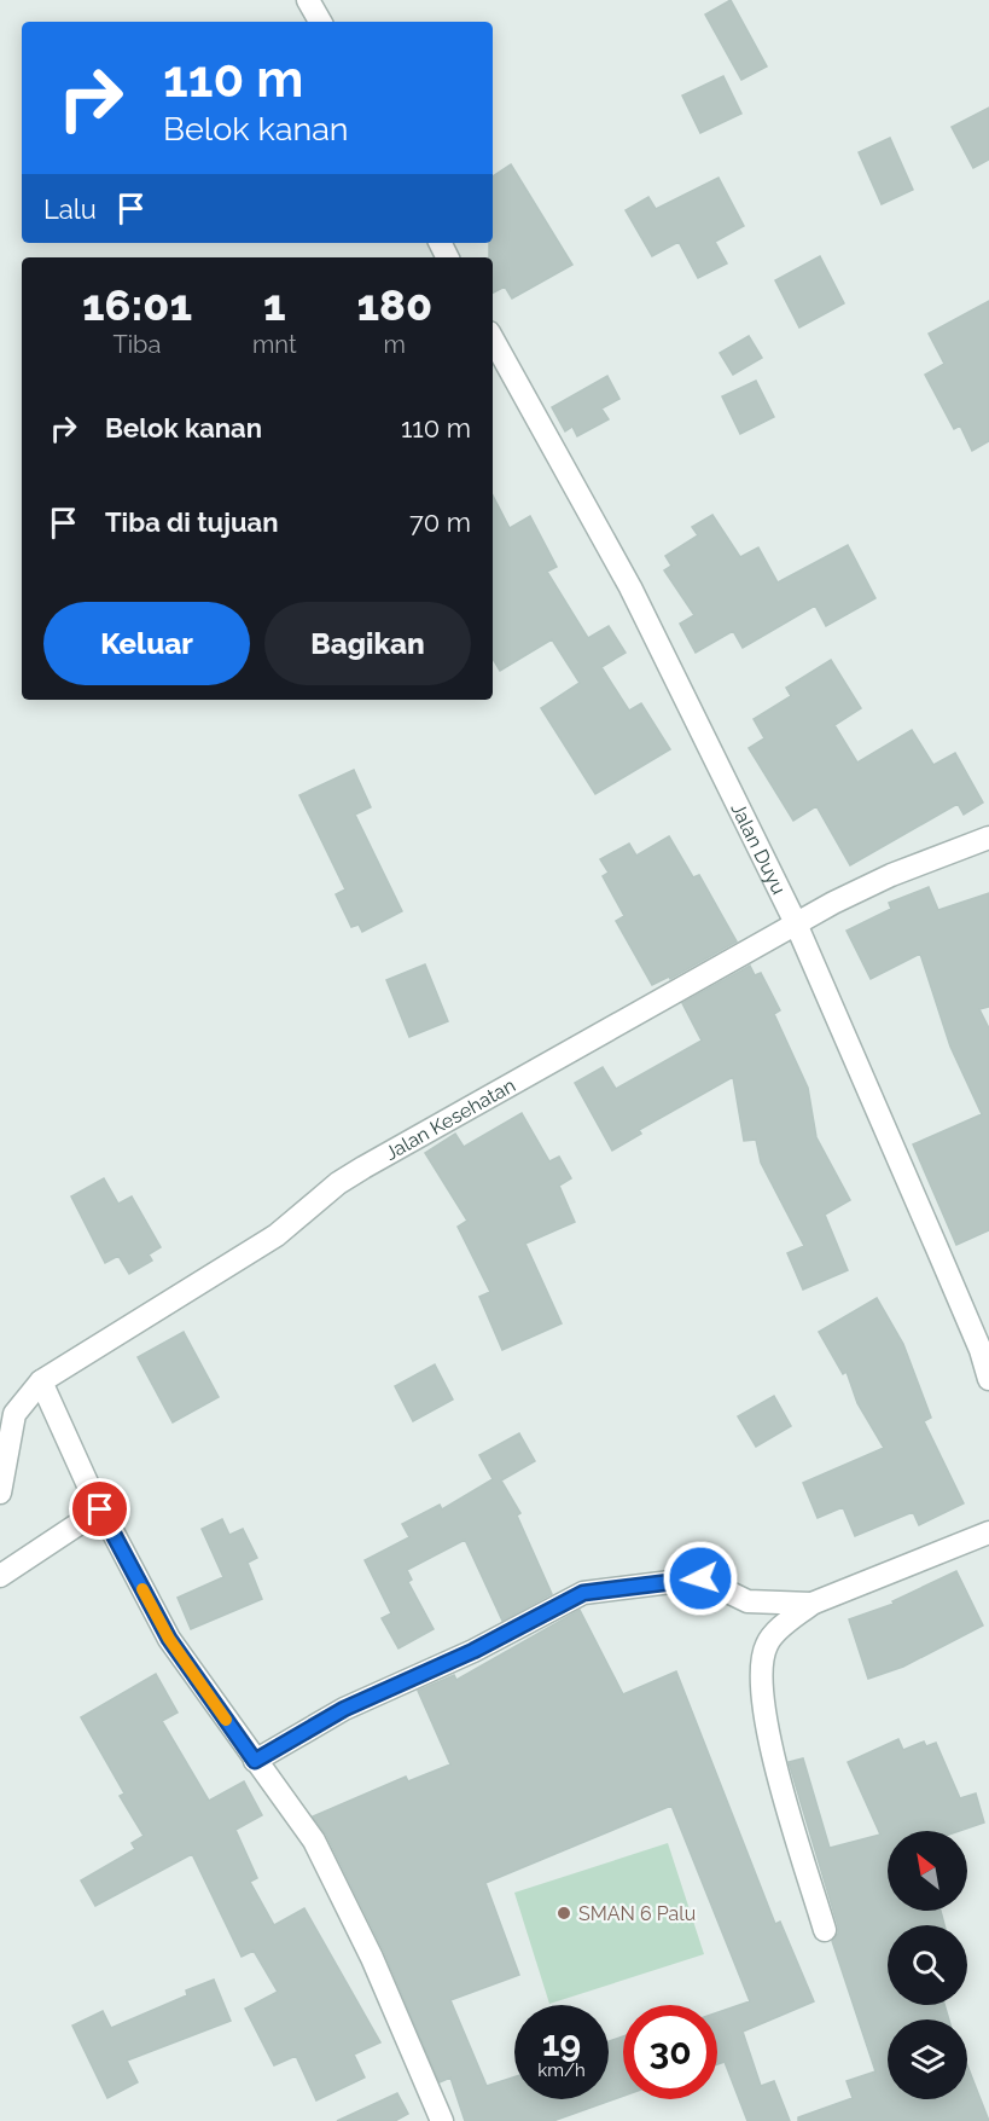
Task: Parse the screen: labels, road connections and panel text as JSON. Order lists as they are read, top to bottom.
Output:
{
  "streets": {
    "street": ["Jalan Duyu", "Jalan Kesehatan"]
  },
  "crossings": [
    ["Jalan Duyu", "Jalan Kesehatan"]
  ],
  "places": ["SMAN 6 Palu"],
  "north": "top left",
  "page": {
    "turn": ["110 m", "Belok kanan"],
    "then": "Lalu",
    "eta": [
      "16:01",
      "Tiba",
      "1",
      "mnt",
      "180",
      "m"
    ],
    "list": [
      {
        "name": "Belok kanan",
        "value": "110 m"
      },
      {
        "name": "Tiba di tujuan",
        "value": "70 m"
      }
    ],
    "buttons": ["Keluar", "Bagikan"],
    "speed": "19 km/h",
    "limit": "30"
  }
}
